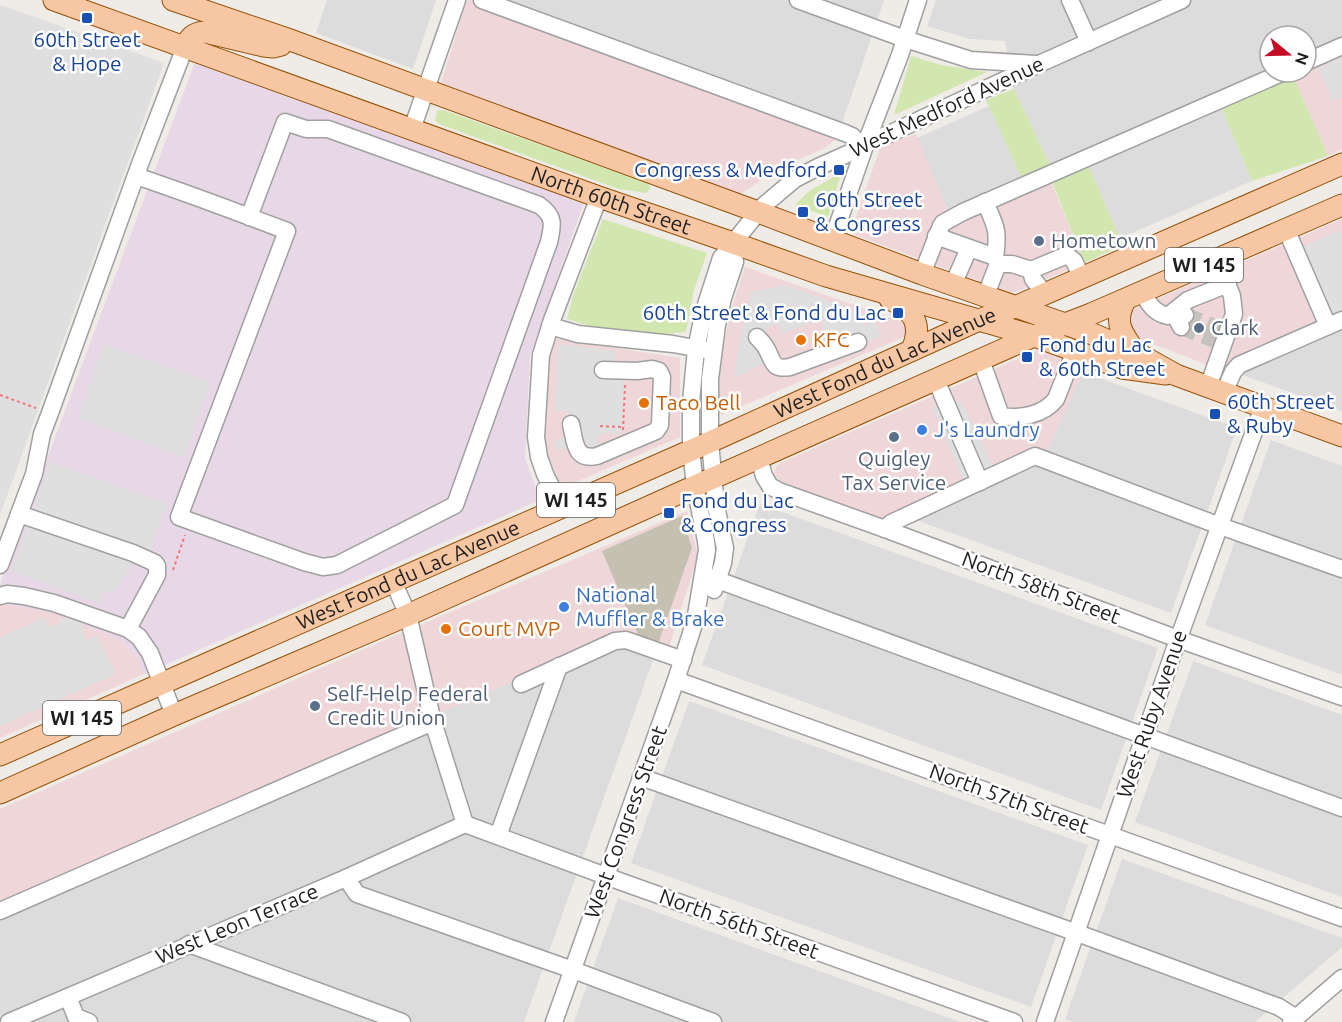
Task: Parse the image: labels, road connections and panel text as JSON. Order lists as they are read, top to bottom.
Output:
{
  "streets": {
    "main road": ["North 60th Street", "WI 145", "West Fond du Lac Avenue"],
    "street": [
      "West Medford Avenue",
      "North 58th Street",
      "West Ruby Avenue",
      "North 57th Street",
      "West Congress Street",
      "West Leon Terrace",
      "North 56th Street"
    ]
  },
  "crossings": [
    ["West Medford Avenue", "North 60th Street"],
    ["West Medford Avenue", "West Congress Street"],
    ["North 60th Street", "West Fond du Lac Avenue"],
    ["North 60th Street", "West Ruby Avenue"],
    ["North 60th Street", "West Congress Street"],
    ["West Fond du Lac Avenue", "North 58th Street"],
    ["West Fond du Lac Avenue", "West Congress Street"],
    ["North 58th Street", "West Ruby Avenue"],
    ["West Ruby Avenue", "North 57th Street"],
    ["North 57th Street", "West Congress Street"],
    ["West Congress Street", "North 56th Street"],
    ["West Leon Terrace", "North 56th Street"]
  ],
  "places": {
    "transit": [
      "60th Street & Hope",
      "Congress & Medford",
      "60th Street & Congress",
      "60th Street & Fond du Lac",
      "Fond du Lac & 60th Street",
      "60th Street & Ruby",
      "Fond du Lac & Congress"
    ],
    "other": [
      "Hometown",
      "Clark",
      "KFC",
      "Taco Bell",
      "J's Laundry",
      "Quigley Tax Service",
      "National Muffler & Brake",
      "Court MVP",
      "Self-Help Federal Credit Union"
    ]
  },
  "north": "right"
}
